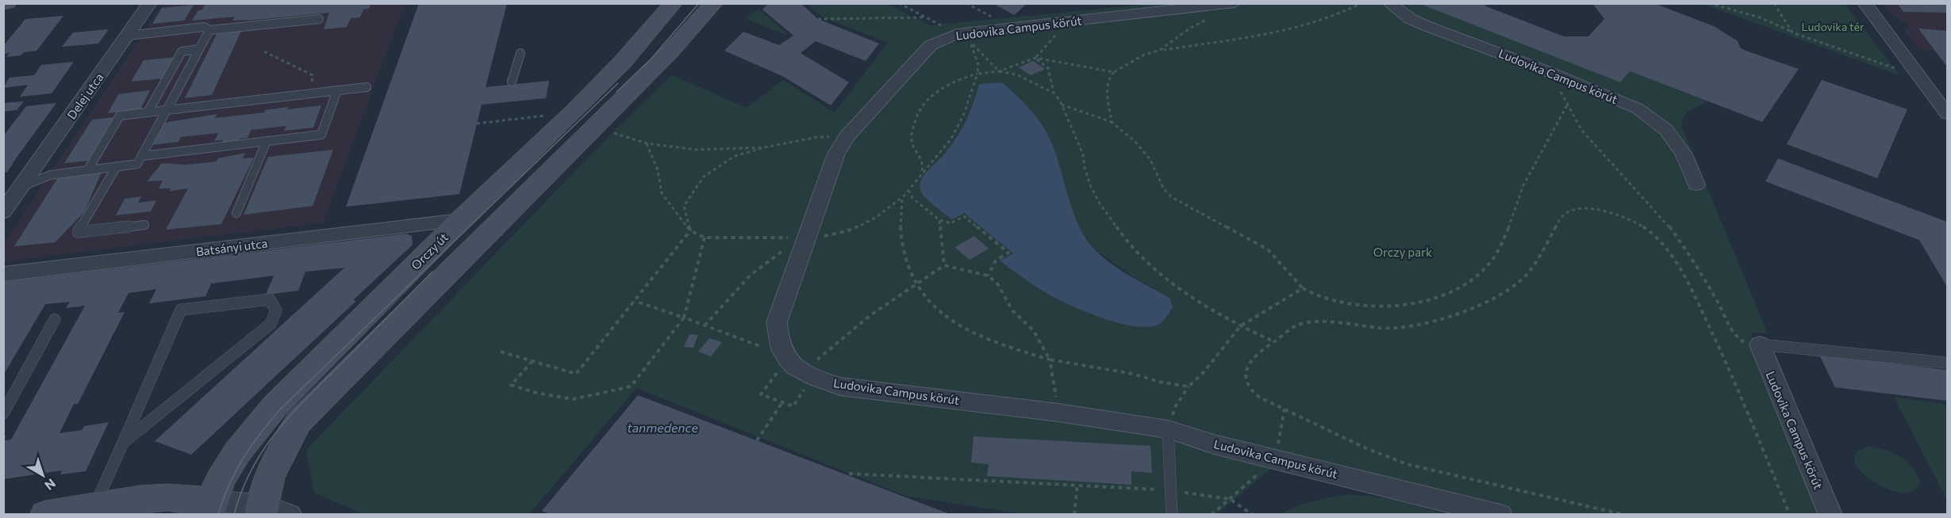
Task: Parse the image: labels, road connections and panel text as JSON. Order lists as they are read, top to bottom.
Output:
{
  "streets": {
    "street": [
      "Ludovika Campus körút",
      "Delej utca",
      "Batsányi utca",
      "Orczy út"
    ]
  },
  "crossings": [
    ["Batsányi utca", "Orczy út"]
  ],
  "water": ["tanmedence"],
  "parks": ["Ludovika tér", "Orczy park"],
  "north": "bottom right"
}
